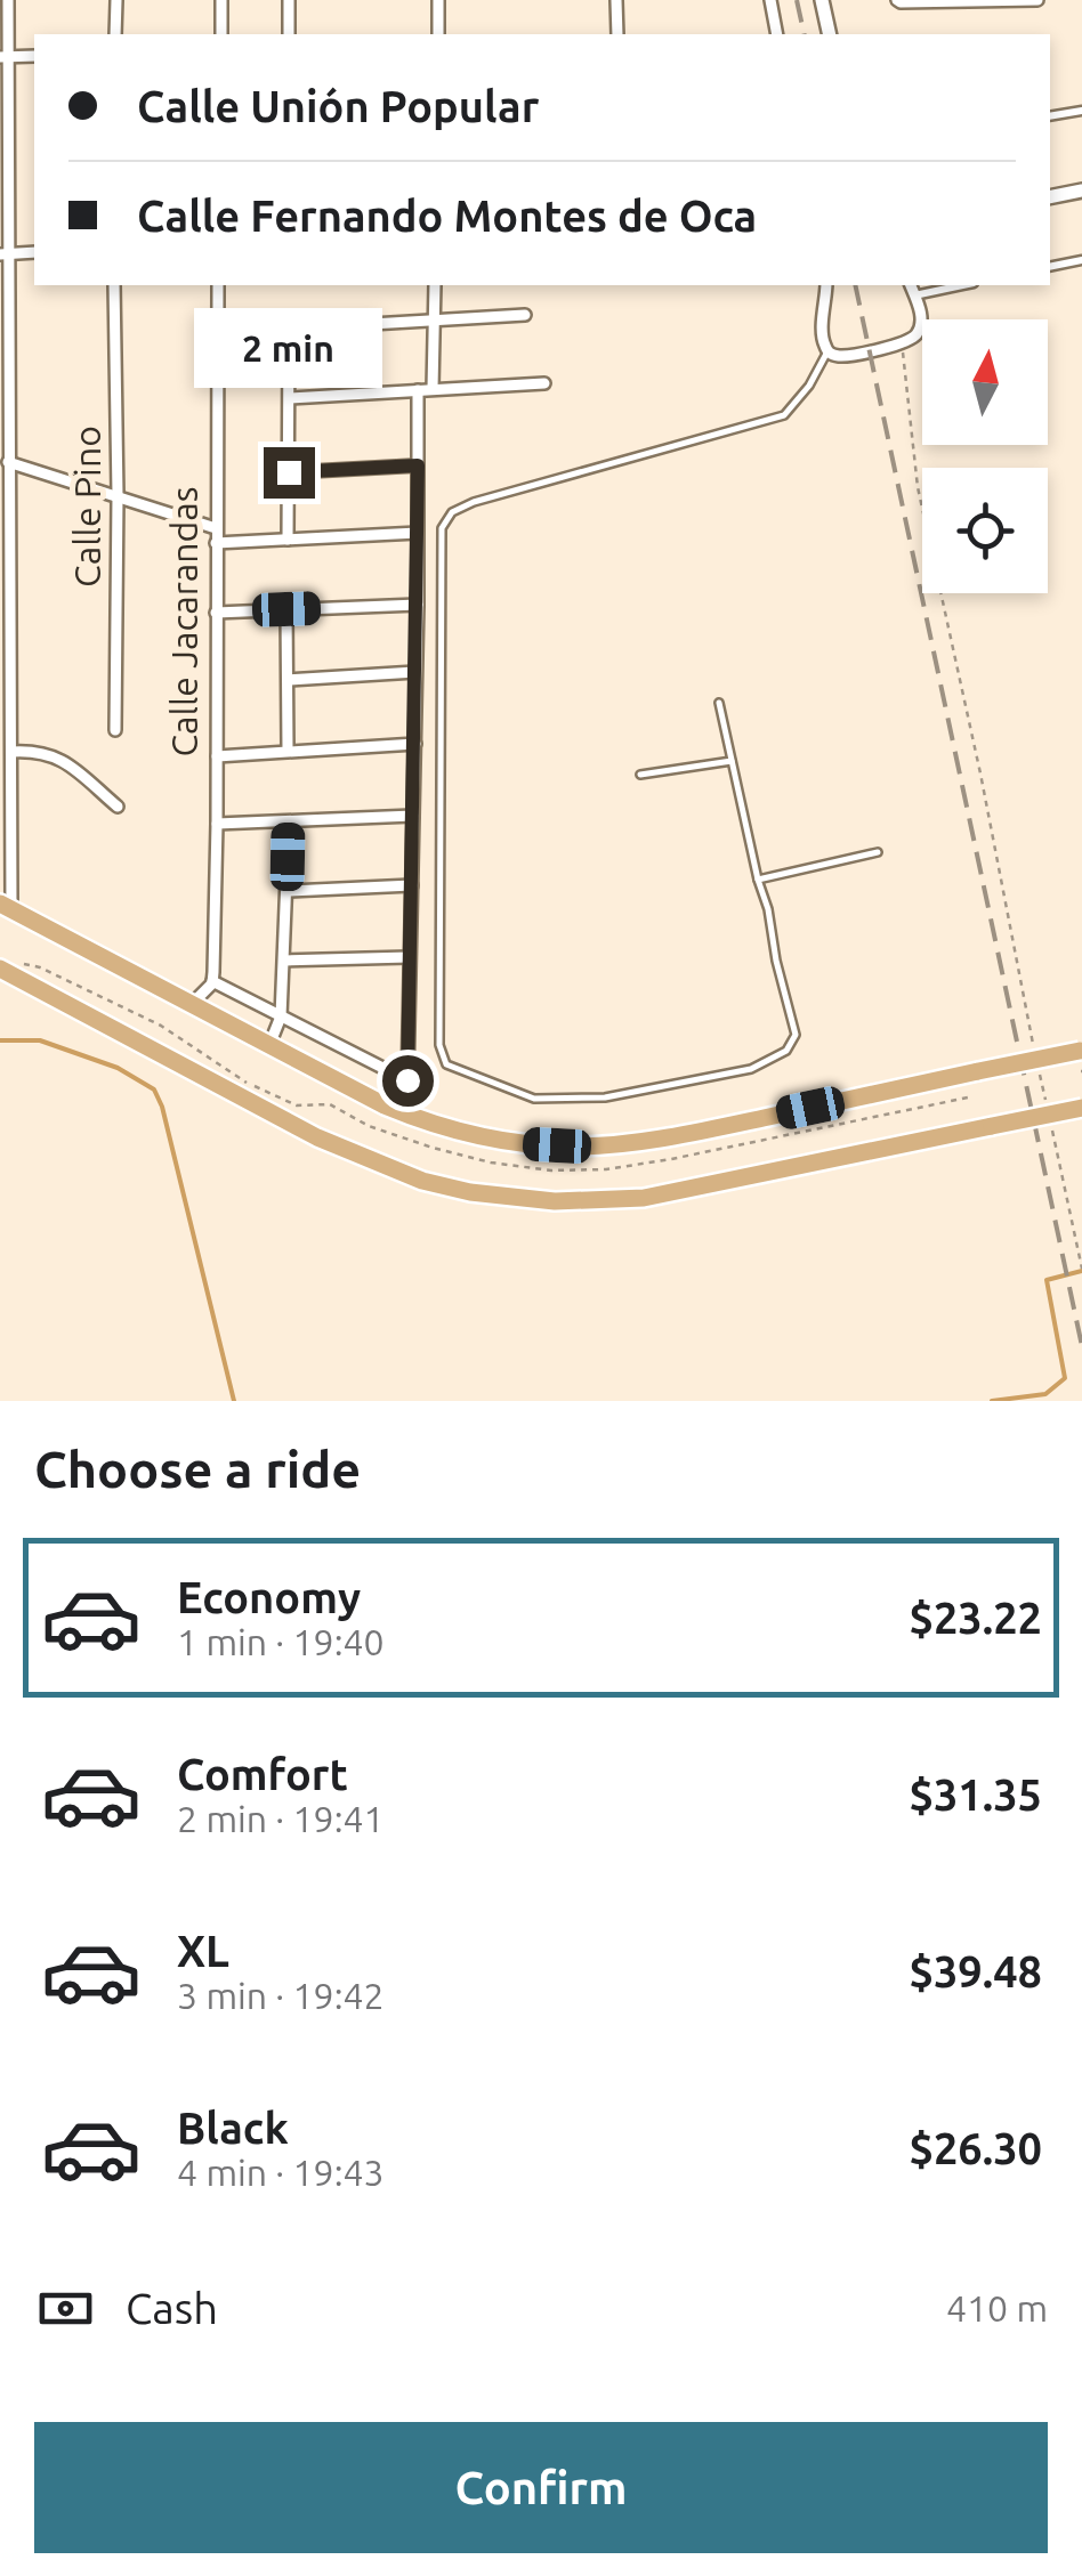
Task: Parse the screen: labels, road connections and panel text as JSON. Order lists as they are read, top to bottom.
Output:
{
  "streets": {
    "street": ["Calle Pino", "Calle Jacarandas"]
  },
  "north": "top",
  "page": {
    "banner": ["Calle Unión Popular", "Calle Fernando Montes de Oca"],
    "bubble": "2 min",
    "heading": "Choose a ride",
    "list": [
      {
        "name": "Economy",
        "note": "1 min · 19:40",
        "value": "$23.22"
      },
      {
        "name": "Comfort",
        "note": "2 min · 19:41",
        "value": "$31.35"
      },
      {
        "name": "XL",
        "note": "3 min · 19:42",
        "value": "$39.48"
      },
      {
        "name": "Black",
        "note": "4 min · 19:43",
        "value": "$26.30"
      }
    ],
    "pay": ["Cash", "410 m"],
    "buttons": "Confirm"
  }
}
